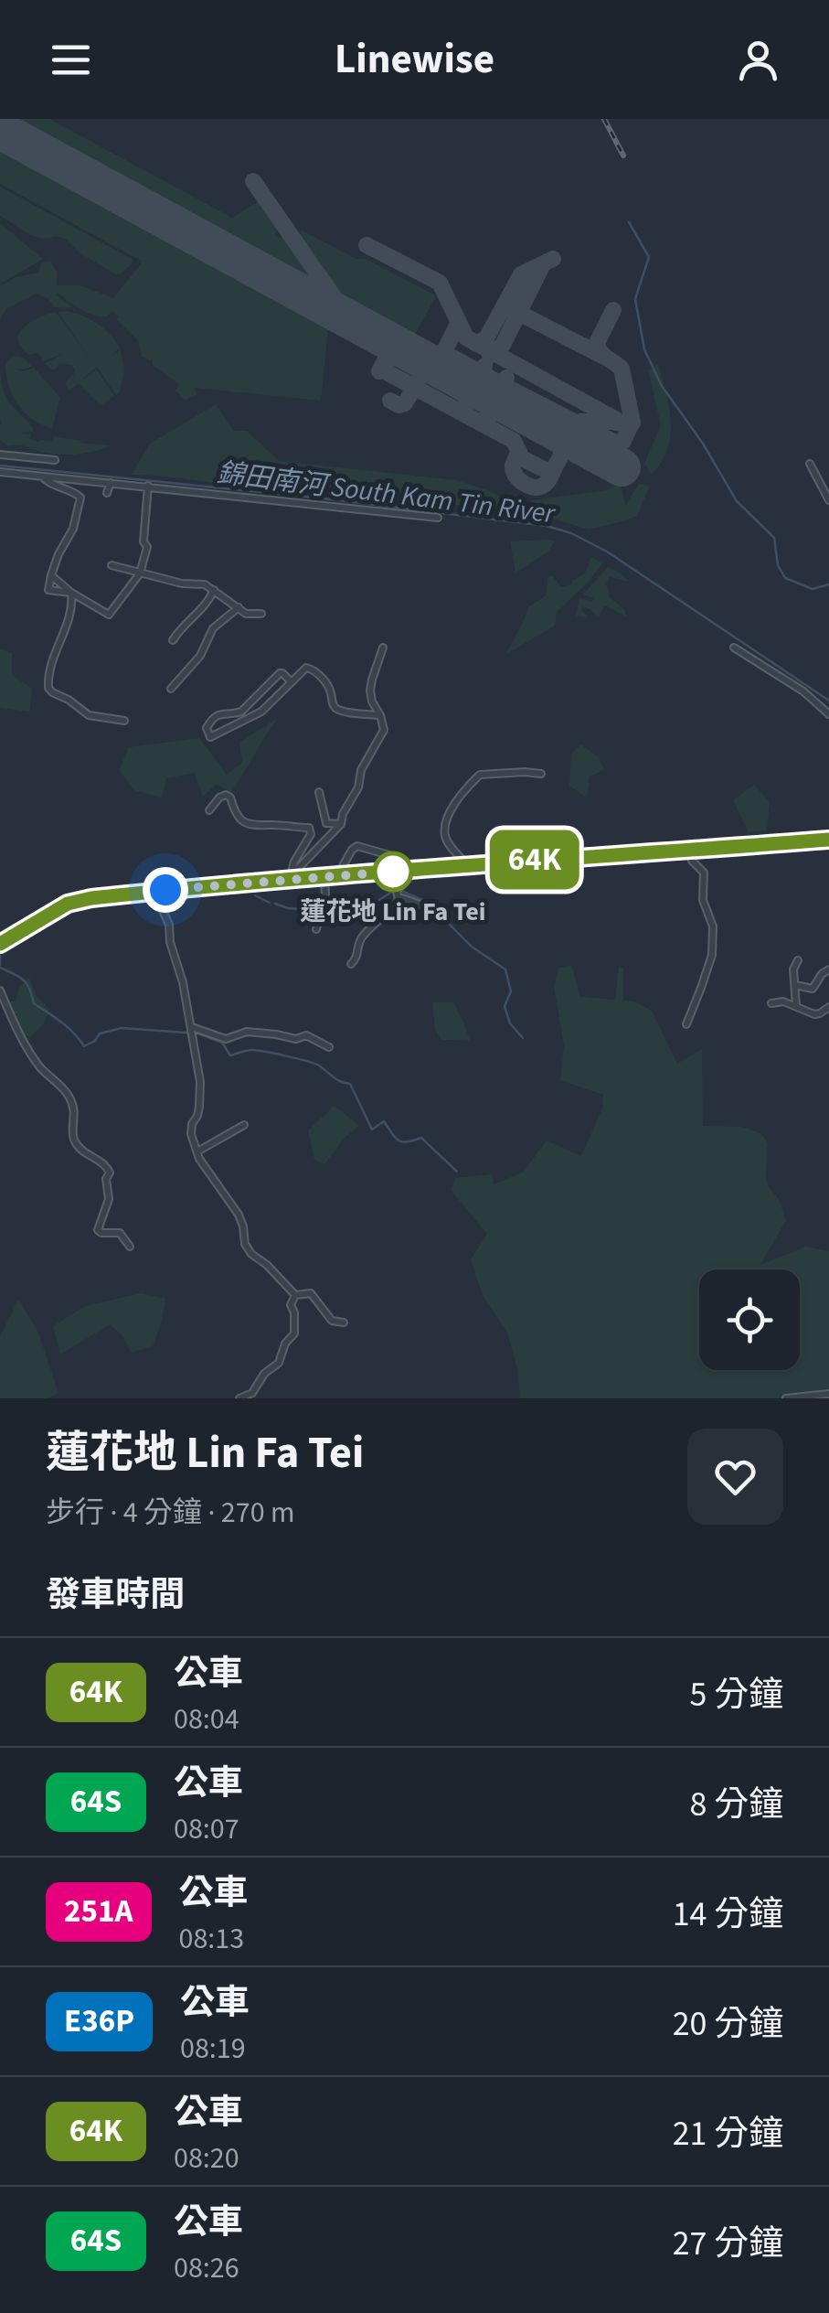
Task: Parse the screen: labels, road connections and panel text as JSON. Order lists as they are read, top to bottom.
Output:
{
  "water": ["錦田南河 South Kam Tin River"],
  "places": ["蓮花地 Lin Fa Tei"],
  "lines": ["bus line 64K"],
  "page": {
    "header": "Linewise",
    "on_map": "64K",
    "heading": [
      ["蓮花地 Lin Fa Tei", "步行 · 4 分鐘 · 270 m"],
      "發車時間"
    ],
    "list": [
      {
        "mark": "64K",
        "name": "公車",
        "note": "08:04",
        "value": "5 分鐘"
      },
      {
        "mark": "64S",
        "name": "公車",
        "note": "08:07",
        "value": "8 分鐘"
      },
      {
        "mark": "251A",
        "name": "公車",
        "note": "08:13",
        "value": "14 分鐘"
      },
      {
        "mark": "E36P",
        "name": "公車",
        "note": "08:19",
        "value": "20 分鐘"
      },
      {
        "mark": "64K",
        "name": "公車",
        "note": "08:20",
        "value": "21 分鐘"
      },
      {
        "mark": "64S",
        "name": "公車",
        "note": "08:26",
        "value": "27 分鐘"
      }
    ]
  }
}
